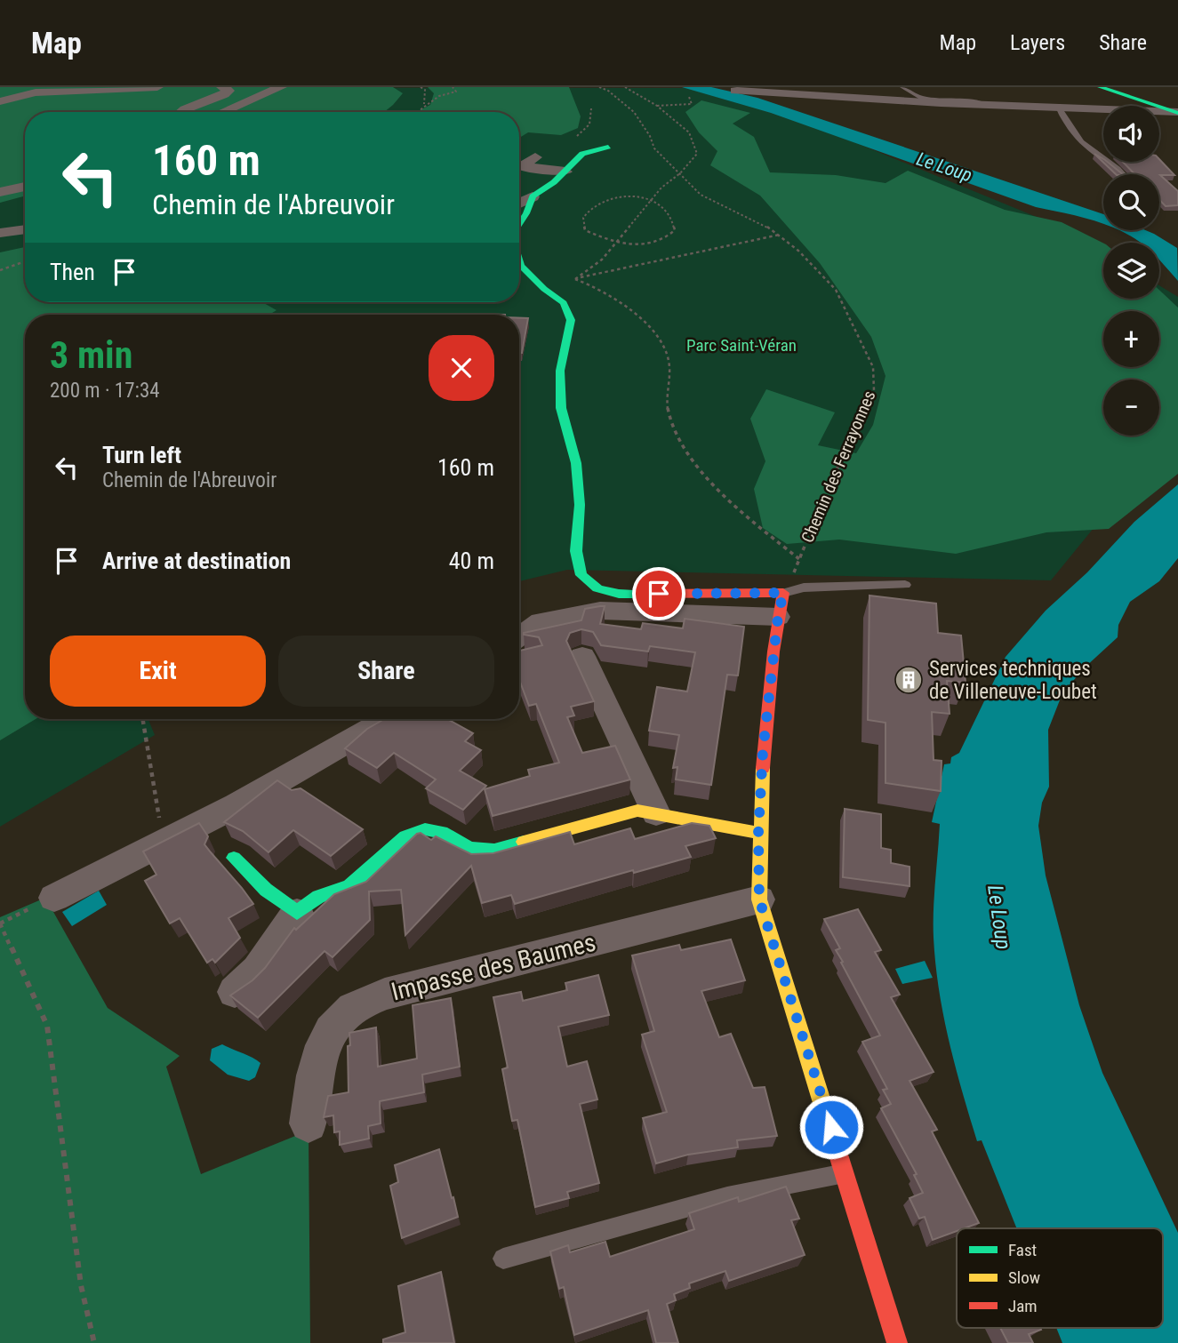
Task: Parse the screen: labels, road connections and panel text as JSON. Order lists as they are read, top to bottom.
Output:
{
  "streets": {
    "street": ["Impasse des Baumes"],
    "path": ["Chemin des Ferrayonnes"]
  },
  "water": ["Le Loup"],
  "parks": ["Parc Saint-Véran"],
  "places": {
    "building": ["Services techniques de Villeneuve-Loubet"]
  },
  "legend": ["Fast", "Slow", "Jam"],
  "page": {
    "header": "Map",
    "nav": ["Map", "Layers", "Share"],
    "map_buttons": ["+", "−"],
    "turn": ["160 m", "Chemin de l'Abreuvoir"],
    "then": "Then",
    "heading": ["3 min", "200 m · 17:34"],
    "list": [
      {
        "name": "Turn left",
        "note": "Chemin de l'Abreuvoir",
        "value": "160 m"
      },
      {
        "name": "Arrive at destination",
        "value": "40 m"
      }
    ],
    "buttons": ["Exit", "Share"]
  }
}
